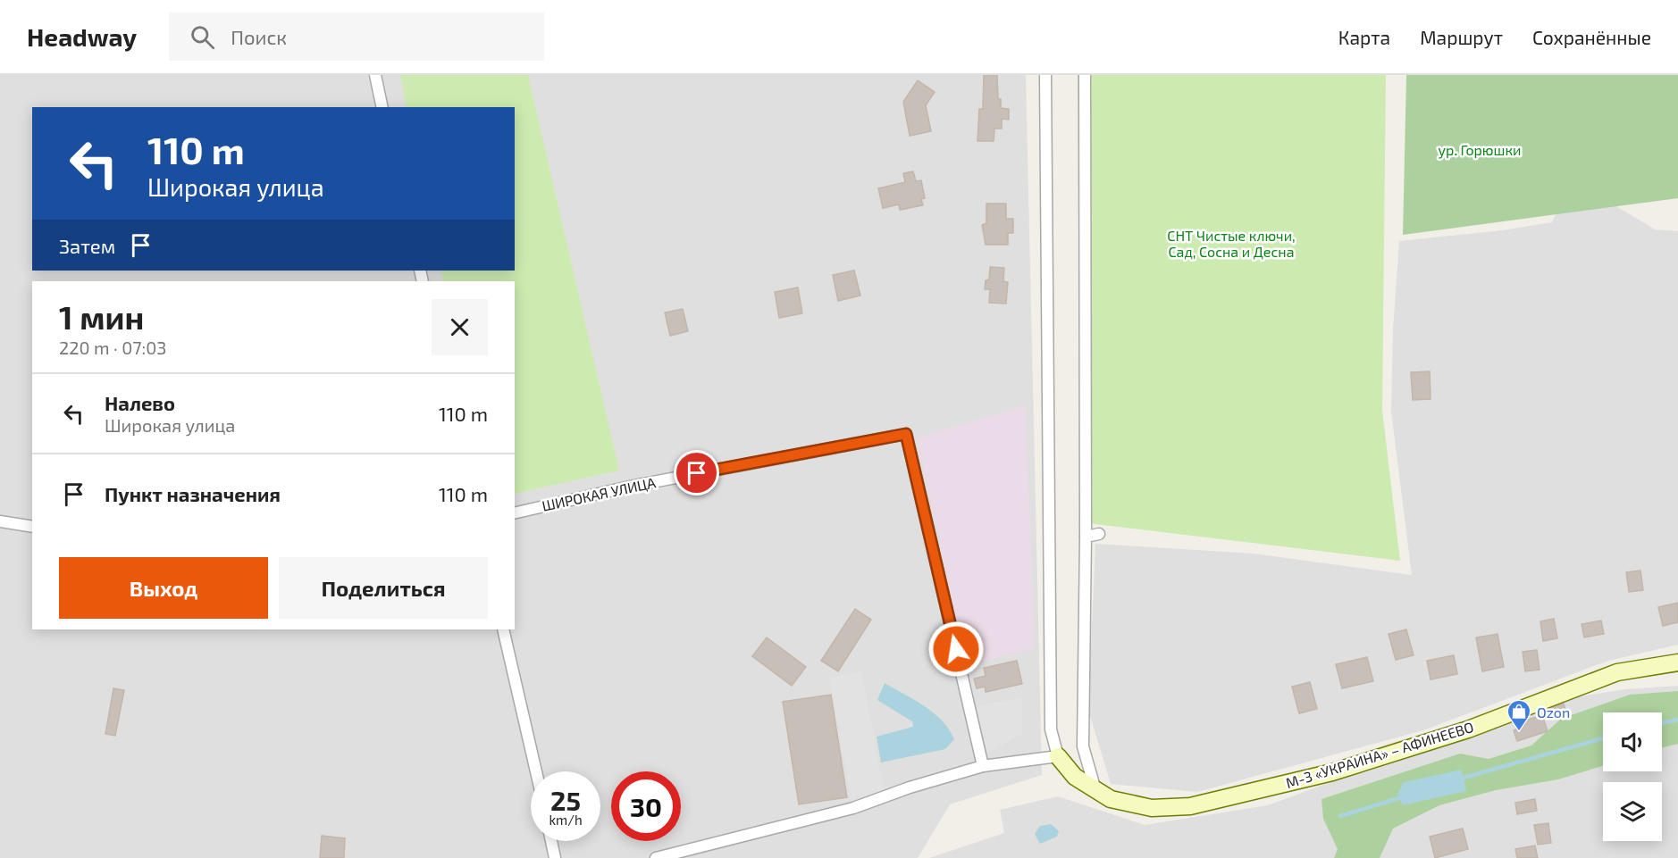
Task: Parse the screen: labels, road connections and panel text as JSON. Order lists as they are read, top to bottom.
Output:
{
  "streets": {
    "street": ["ШИРОКАЯ УЛИЦА", "М-3 «УКРАИНА» – АФИНЕЕВО"]
  },
  "parks": ["ур. Горюшки", "СНТ Чистые ключи, Сад, Сосна и Десна"],
  "places": {
    "shop": ["Ozon"]
  },
  "page": {
    "header": "Headway",
    "search": "Поиск",
    "nav": ["Карта", "Маршрут", "Сохранённые"],
    "turn": ["110 m", "Широкая улица"],
    "then": "Затем",
    "heading": ["1 мин", "220 m · 07:03"],
    "list": [
      {
        "name": "Налево",
        "note": "Широкая улица",
        "value": "110 m"
      },
      {
        "name": "Пункт назначения",
        "value": "110 m"
      }
    ],
    "buttons": ["Выход", "Поделиться"],
    "speed": "25 km/h",
    "limit": "30"
  }
}
